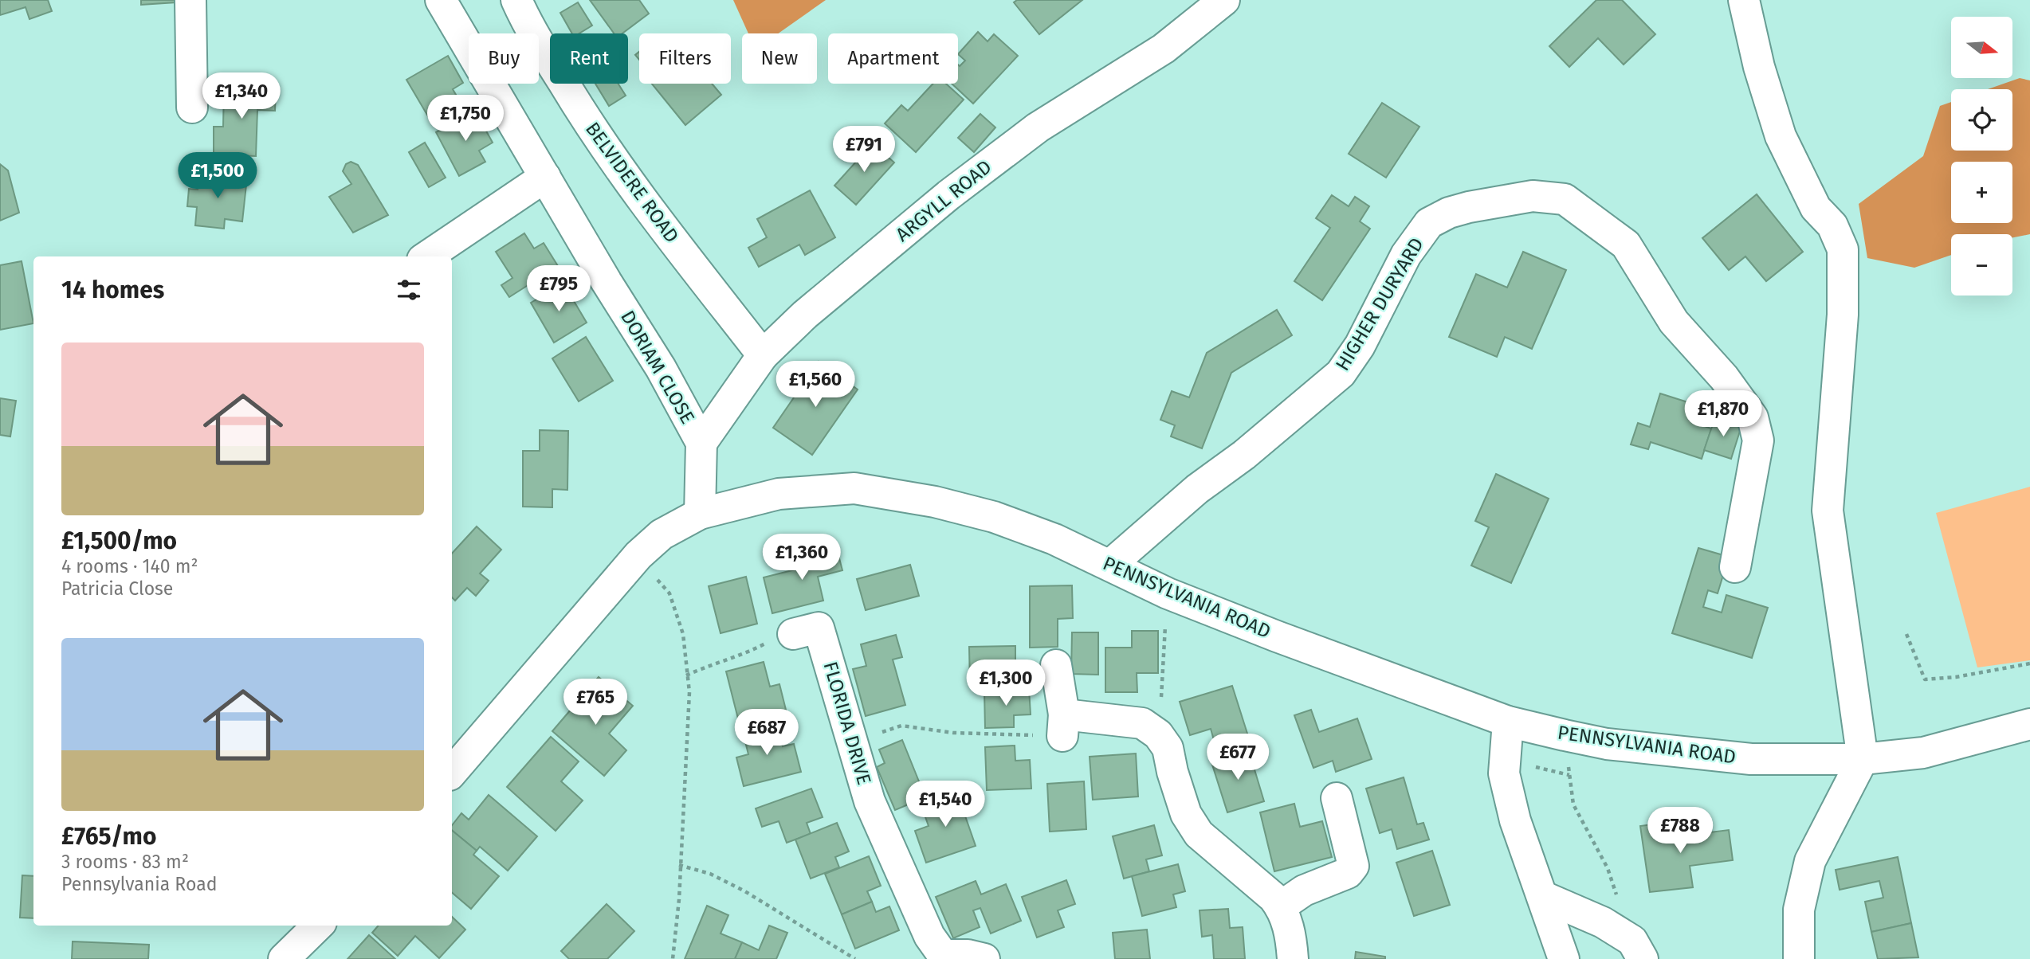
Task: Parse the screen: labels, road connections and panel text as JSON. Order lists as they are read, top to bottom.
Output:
{
  "streets": {
    "street": [
      "BELVIDERE ROAD",
      "ARGYLL ROAD",
      "HIGHER DURYARD",
      "DORIAM CLOSE",
      "PENNSYLVANIA ROAD",
      "FLORIDA DRIVE"
    ]
  },
  "crossings": [
    ["BELVIDERE ROAD", "ARGYLL ROAD"],
    ["ARGYLL ROAD", "DORIAM CLOSE"],
    ["HIGHER DURYARD", "PENNSYLVANIA ROAD"],
    ["DORIAM CLOSE", "PENNSYLVANIA ROAD"]
  ],
  "north": "right",
  "page": {
    "map_buttons": ["+", "−"],
    "chip": [
      "Buy",
      "Rent",
      "Filters",
      "New",
      "Apartment"
    ],
    "price": [
      "£1,340",
      "£1,750",
      "£791",
      "£1,500",
      "£795",
      "£1,560",
      "£1,870",
      "£1,360",
      "£1,300",
      "£765",
      "£687",
      "£677",
      "£1,540",
      "£788"
    ],
    "heading": "14 homes",
    "list": [
      {
        "name": "£1,500/mo",
        "note": "4 rooms · 140 m² · Patricia Close"
      },
      {
        "name": "£765/mo",
        "note": "3 rooms · 83 m² · Pennsylvania Road"
      }
    ]
  }
}
